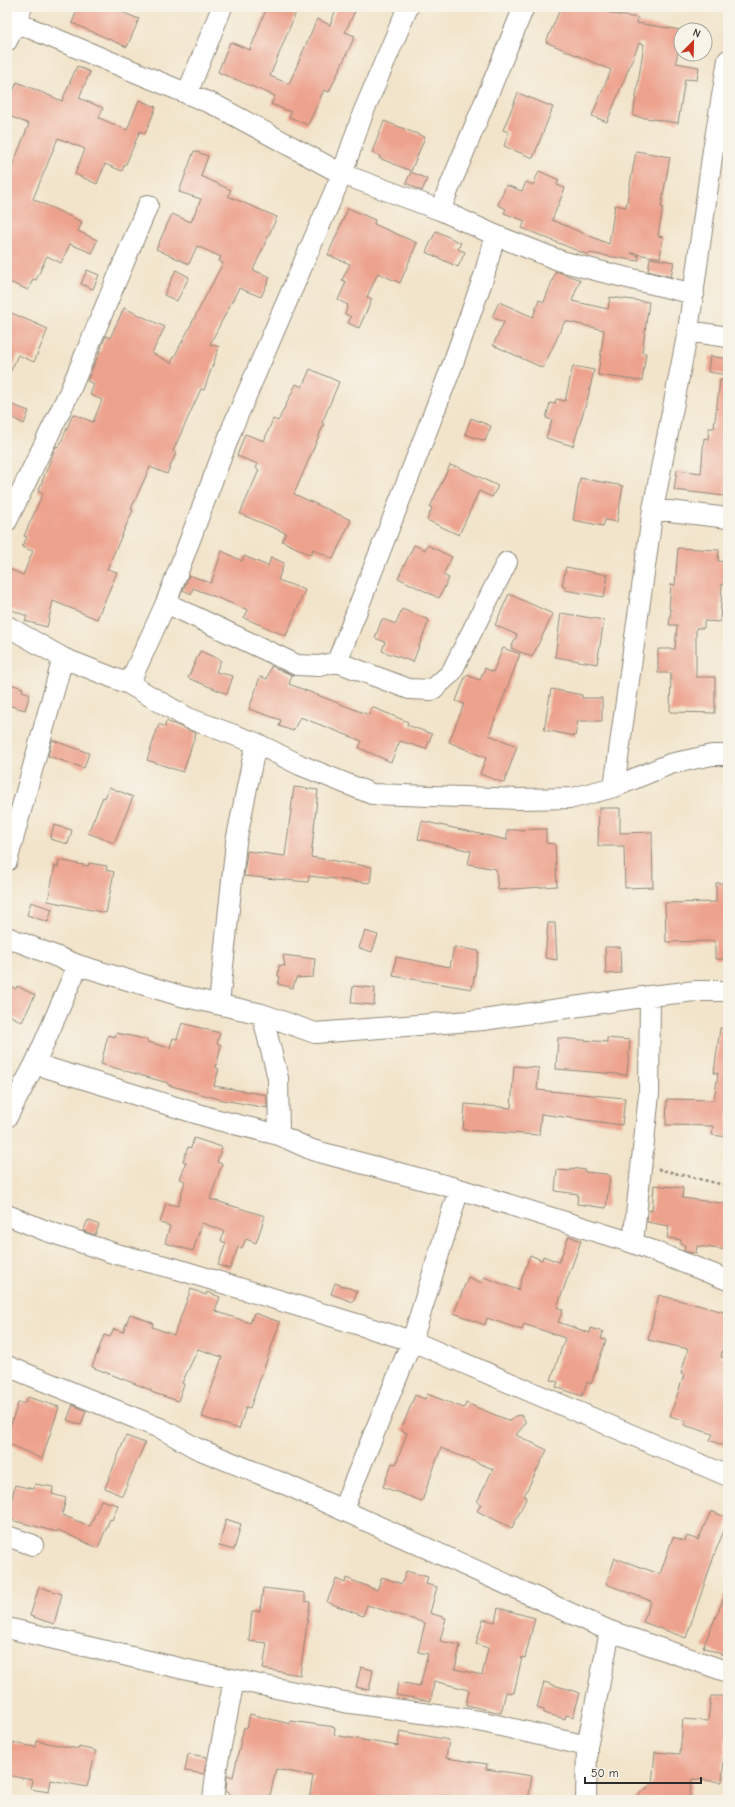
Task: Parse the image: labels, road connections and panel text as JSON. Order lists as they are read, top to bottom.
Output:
{
  "scale_bar": "50 m",
  "north": "top right"
}
